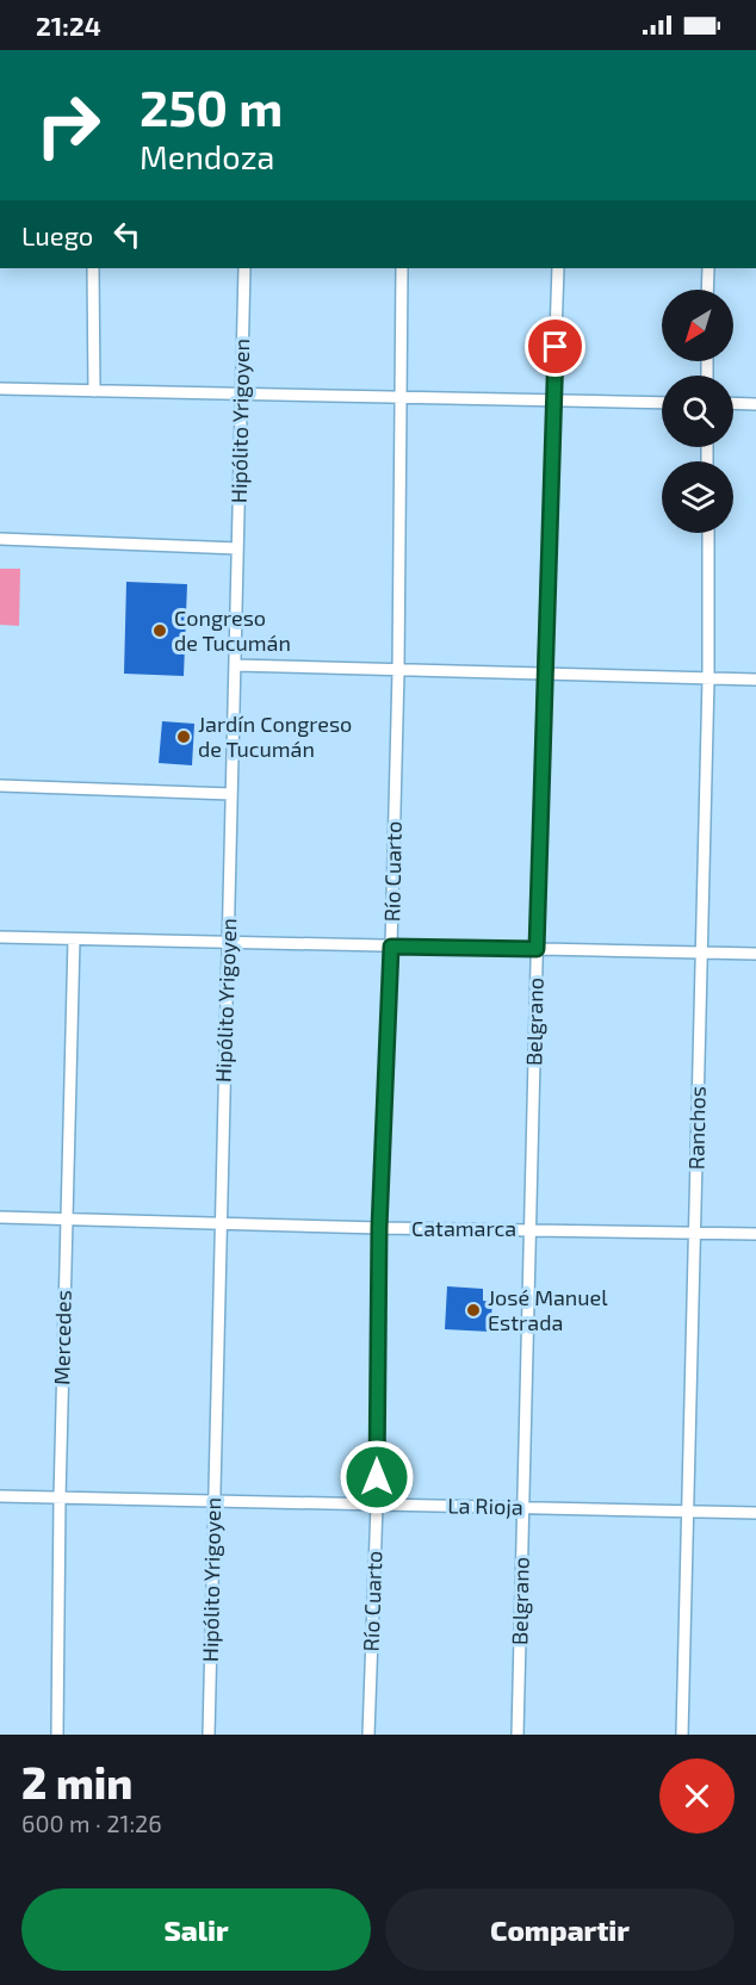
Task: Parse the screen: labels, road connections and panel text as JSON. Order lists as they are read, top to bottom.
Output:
{
  "streets": {
    "street": [
      "Hipólito Yrigoyen",
      "Río Cuarto",
      "Belgrano",
      "Ranchos",
      "Catamarca",
      "Mercedes",
      "La Rioja"
    ]
  },
  "crossings": [
    ["Hipólito Yrigoyen", "Catamarca"],
    ["Hipólito Yrigoyen", "La Rioja"],
    ["Río Cuarto", "Catamarca"],
    ["Río Cuarto", "La Rioja"],
    ["Belgrano", "Catamarca"],
    ["Belgrano", "La Rioja"],
    ["Ranchos", "Catamarca"],
    ["Ranchos", "La Rioja"],
    ["Catamarca", "Mercedes"],
    ["Mercedes", "La Rioja"]
  ],
  "places": ["Congreso de Tucumán", "Jardín Congreso de Tucumán", "José Manuel Estrada"],
  "north": "bottom left",
  "page": {
    "status": "21:24",
    "turn": ["250 m", "Mendoza"],
    "then": "Luego",
    "heading": ["2 min", "600 m · 21:26"],
    "buttons": ["Salir", "Compartir"]
  }
}
